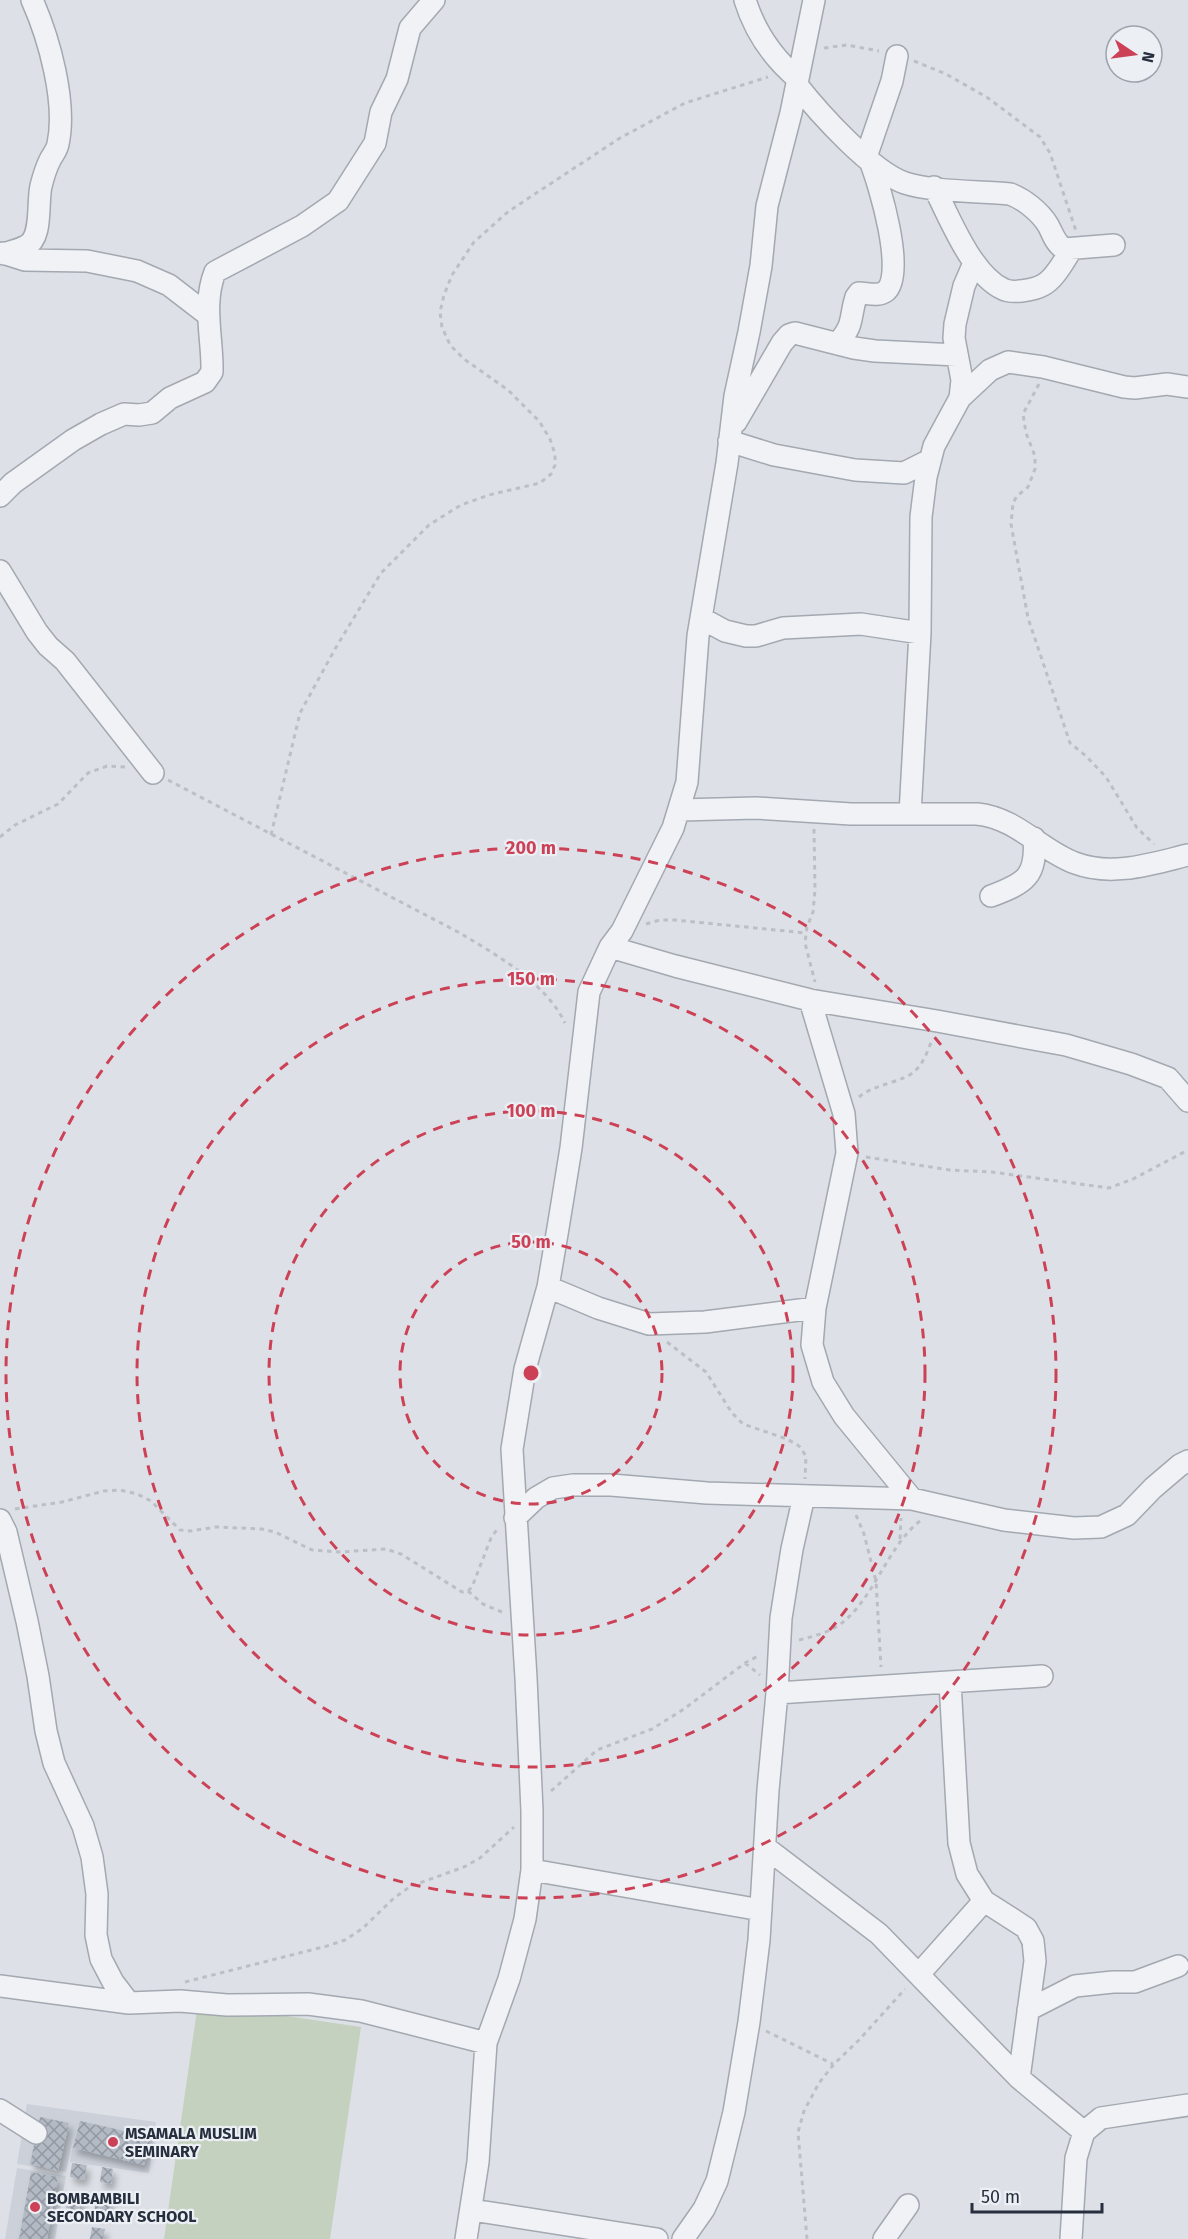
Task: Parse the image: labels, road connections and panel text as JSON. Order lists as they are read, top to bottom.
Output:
{
  "places": ["MSAMALA MUSLIM SEMINARY", "BOMBAMBILI SECONDARY SCHOOL"],
  "scale_bar": "50 m",
  "north": "right",
  "rings": [
    "200 m",
    "150 m",
    "100 m",
    "50 m"
  ]
}
